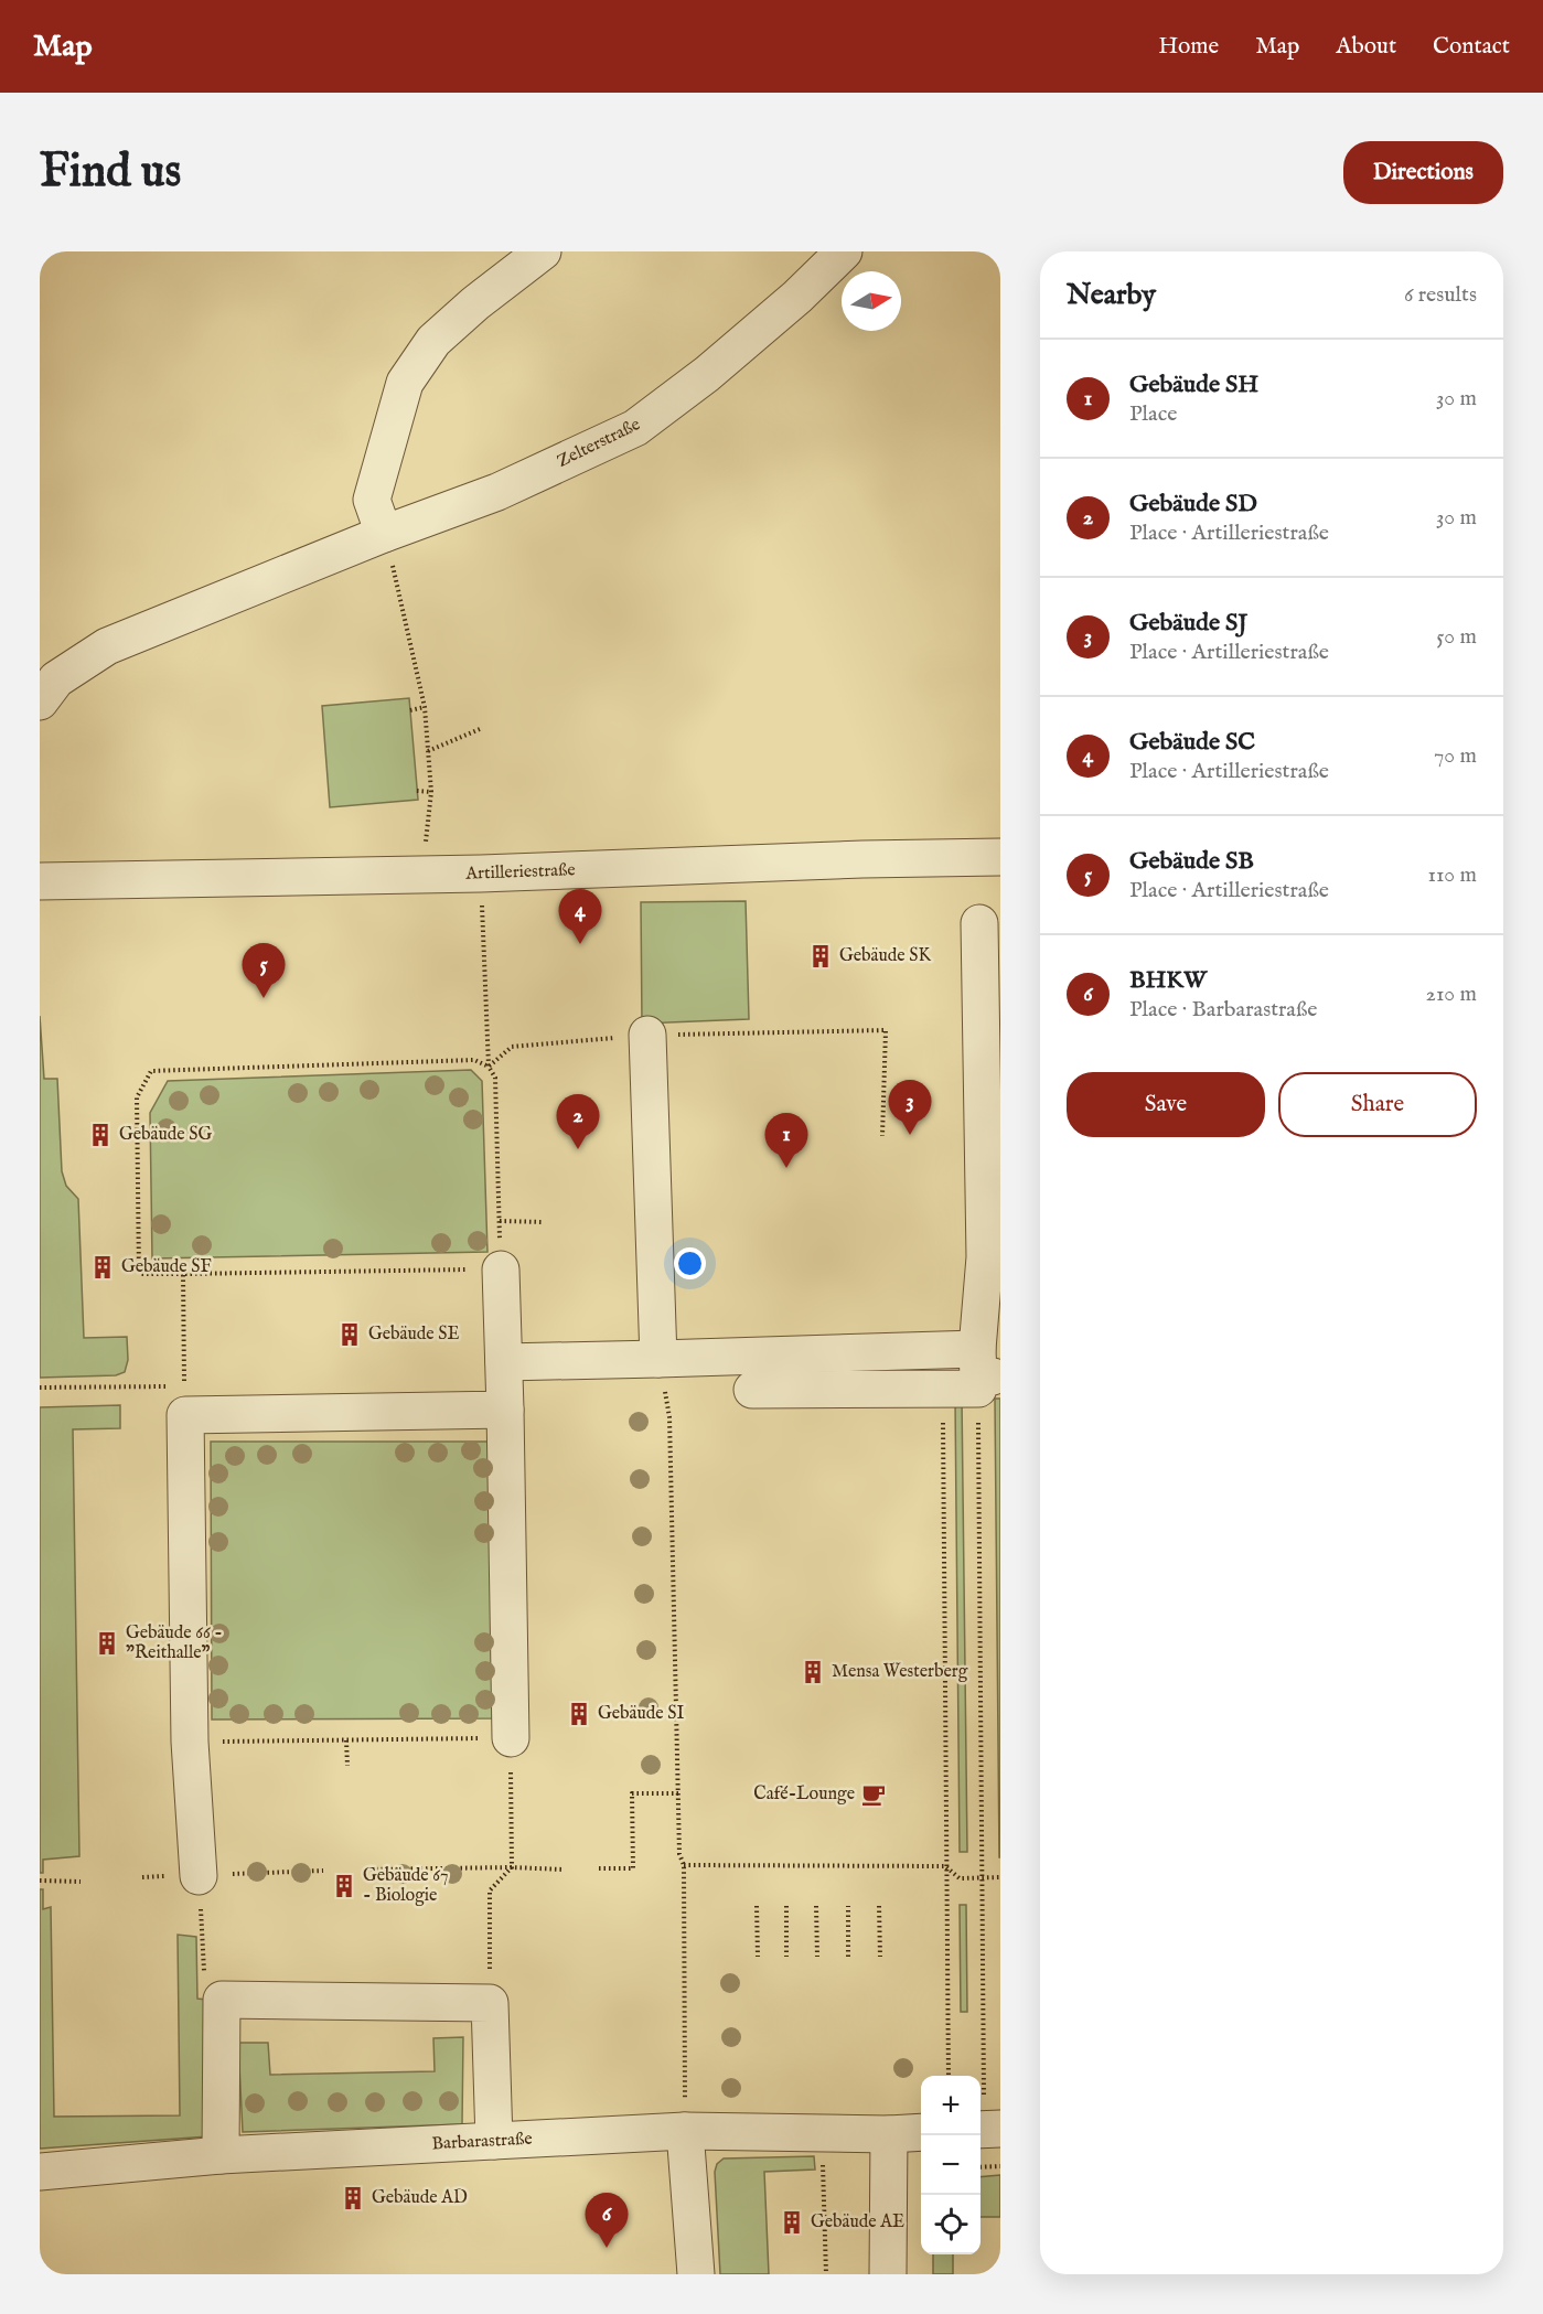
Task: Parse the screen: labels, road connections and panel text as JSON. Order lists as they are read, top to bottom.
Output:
{
  "streets": {
    "street": ["Zelterstraße", "Artilleriestraße", "Barbarastraße"]
  },
  "places": {
    "building": [
      "Gebäude SK",
      "Gebäude SG",
      "Gebäude SF",
      "Gebäude SE",
      "Gebäude 66 - \"Reithalle\"",
      "Mensa Westerberg",
      "Gebäude SI",
      "Gebäude 67 - Biologie",
      "Gebäude AD",
      "Gebäude AE"
    ],
    "cafe": ["Café-Lounge"]
  },
  "north": "right",
  "page": {
    "header": "Map",
    "nav": [
      "Home",
      "Map",
      "About",
      "Contact"
    ],
    "buttons": [
      "Directions",
      ["Save", "Share"]
    ],
    "title": "Find us",
    "heading": ["Nearby", "6 results"],
    "list": [
      {
        "mark": "1",
        "name": "Gebäude SH",
        "note": "Place",
        "value": "30 m"
      },
      {
        "mark": "2",
        "name": "Gebäude SD",
        "note": "Place · Artilleriestraße",
        "value": "30 m"
      },
      {
        "mark": "3",
        "name": "Gebäude SJ",
        "note": "Place · Artilleriestraße",
        "value": "50 m"
      },
      {
        "mark": "4",
        "name": "Gebäude SC",
        "note": "Place · Artilleriestraße",
        "value": "70 m"
      },
      {
        "mark": "5",
        "name": "Gebäude SB",
        "note": "Place · Artilleriestraße",
        "value": "110 m"
      },
      {
        "mark": "6",
        "name": "BHKW",
        "note": "Place · Barbarastraße",
        "value": "210 m"
      }
    ],
    "pins": [
      "4",
      "5",
      "3",
      "2",
      "1",
      "6"
    ],
    "map_buttons": ["+", "−"]
  }
}
